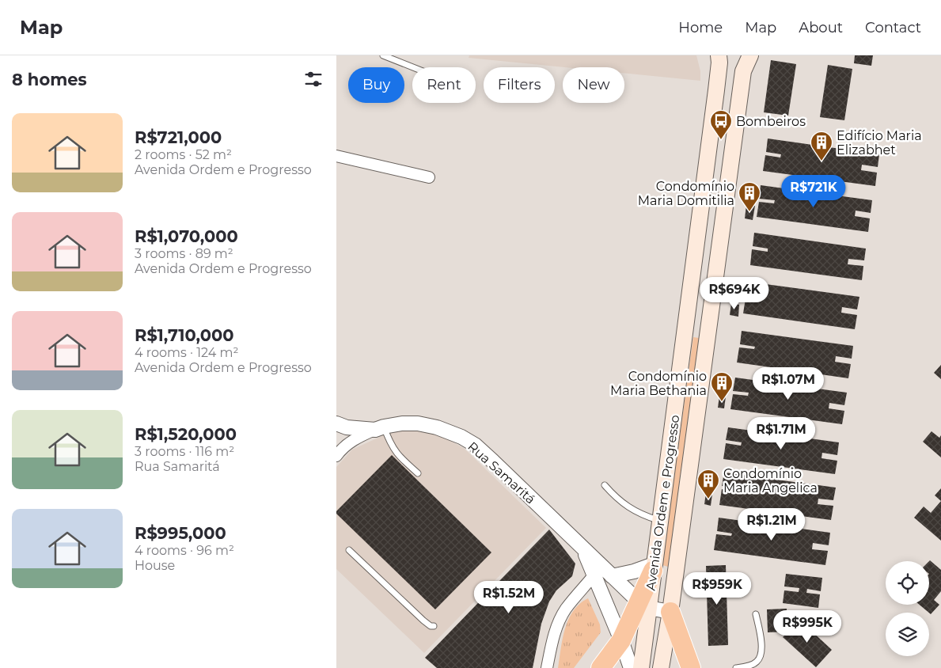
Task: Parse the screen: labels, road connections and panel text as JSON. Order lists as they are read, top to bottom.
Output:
{
  "streets": {
    "main road": ["Avenida Ordem e Progresso"],
    "street": ["Rua Samaritá"]
  },
  "crossings": [
    ["Rua Samaritá", "Avenida Ordem e Progresso"]
  ],
  "places": {
    "bus stop": ["Bombeiros"],
    "building": [
      "Edifício Maria Elizabhet",
      "Condomínio Maria Domitilia",
      "Condomínio Maria Bethania",
      "Condomínio Maria Angelica"
    ]
  },
  "page": {
    "header": "Map",
    "nav": [
      "Home",
      "Map",
      "About",
      "Contact"
    ],
    "heading": "8 homes",
    "chip": [
      "Buy",
      "Rent",
      "Filters",
      "New"
    ],
    "list": [
      {
        "name": "R$721,000",
        "note": "2 rooms · 52 m² · Avenida Ordem e Progresso"
      },
      {
        "name": "R$1,070,000",
        "note": "3 rooms · 89 m² · Avenida Ordem e Progresso"
      },
      {
        "name": "R$1,710,000",
        "note": "4 rooms · 124 m² · Avenida Ordem e Progresso"
      },
      {
        "name": "R$1,520,000",
        "note": "3 rooms · 116 m² · Rua Samaritá"
      },
      {
        "name": "R$995,000",
        "note": "4 rooms · 96 m² · House"
      }
    ],
    "price": [
      "R$721K",
      "R$694K",
      "R$1.07M",
      "R$1.71M",
      "R$1.21M",
      "R$959K",
      "R$1.52M",
      "R$995K"
    ]
  }
}
